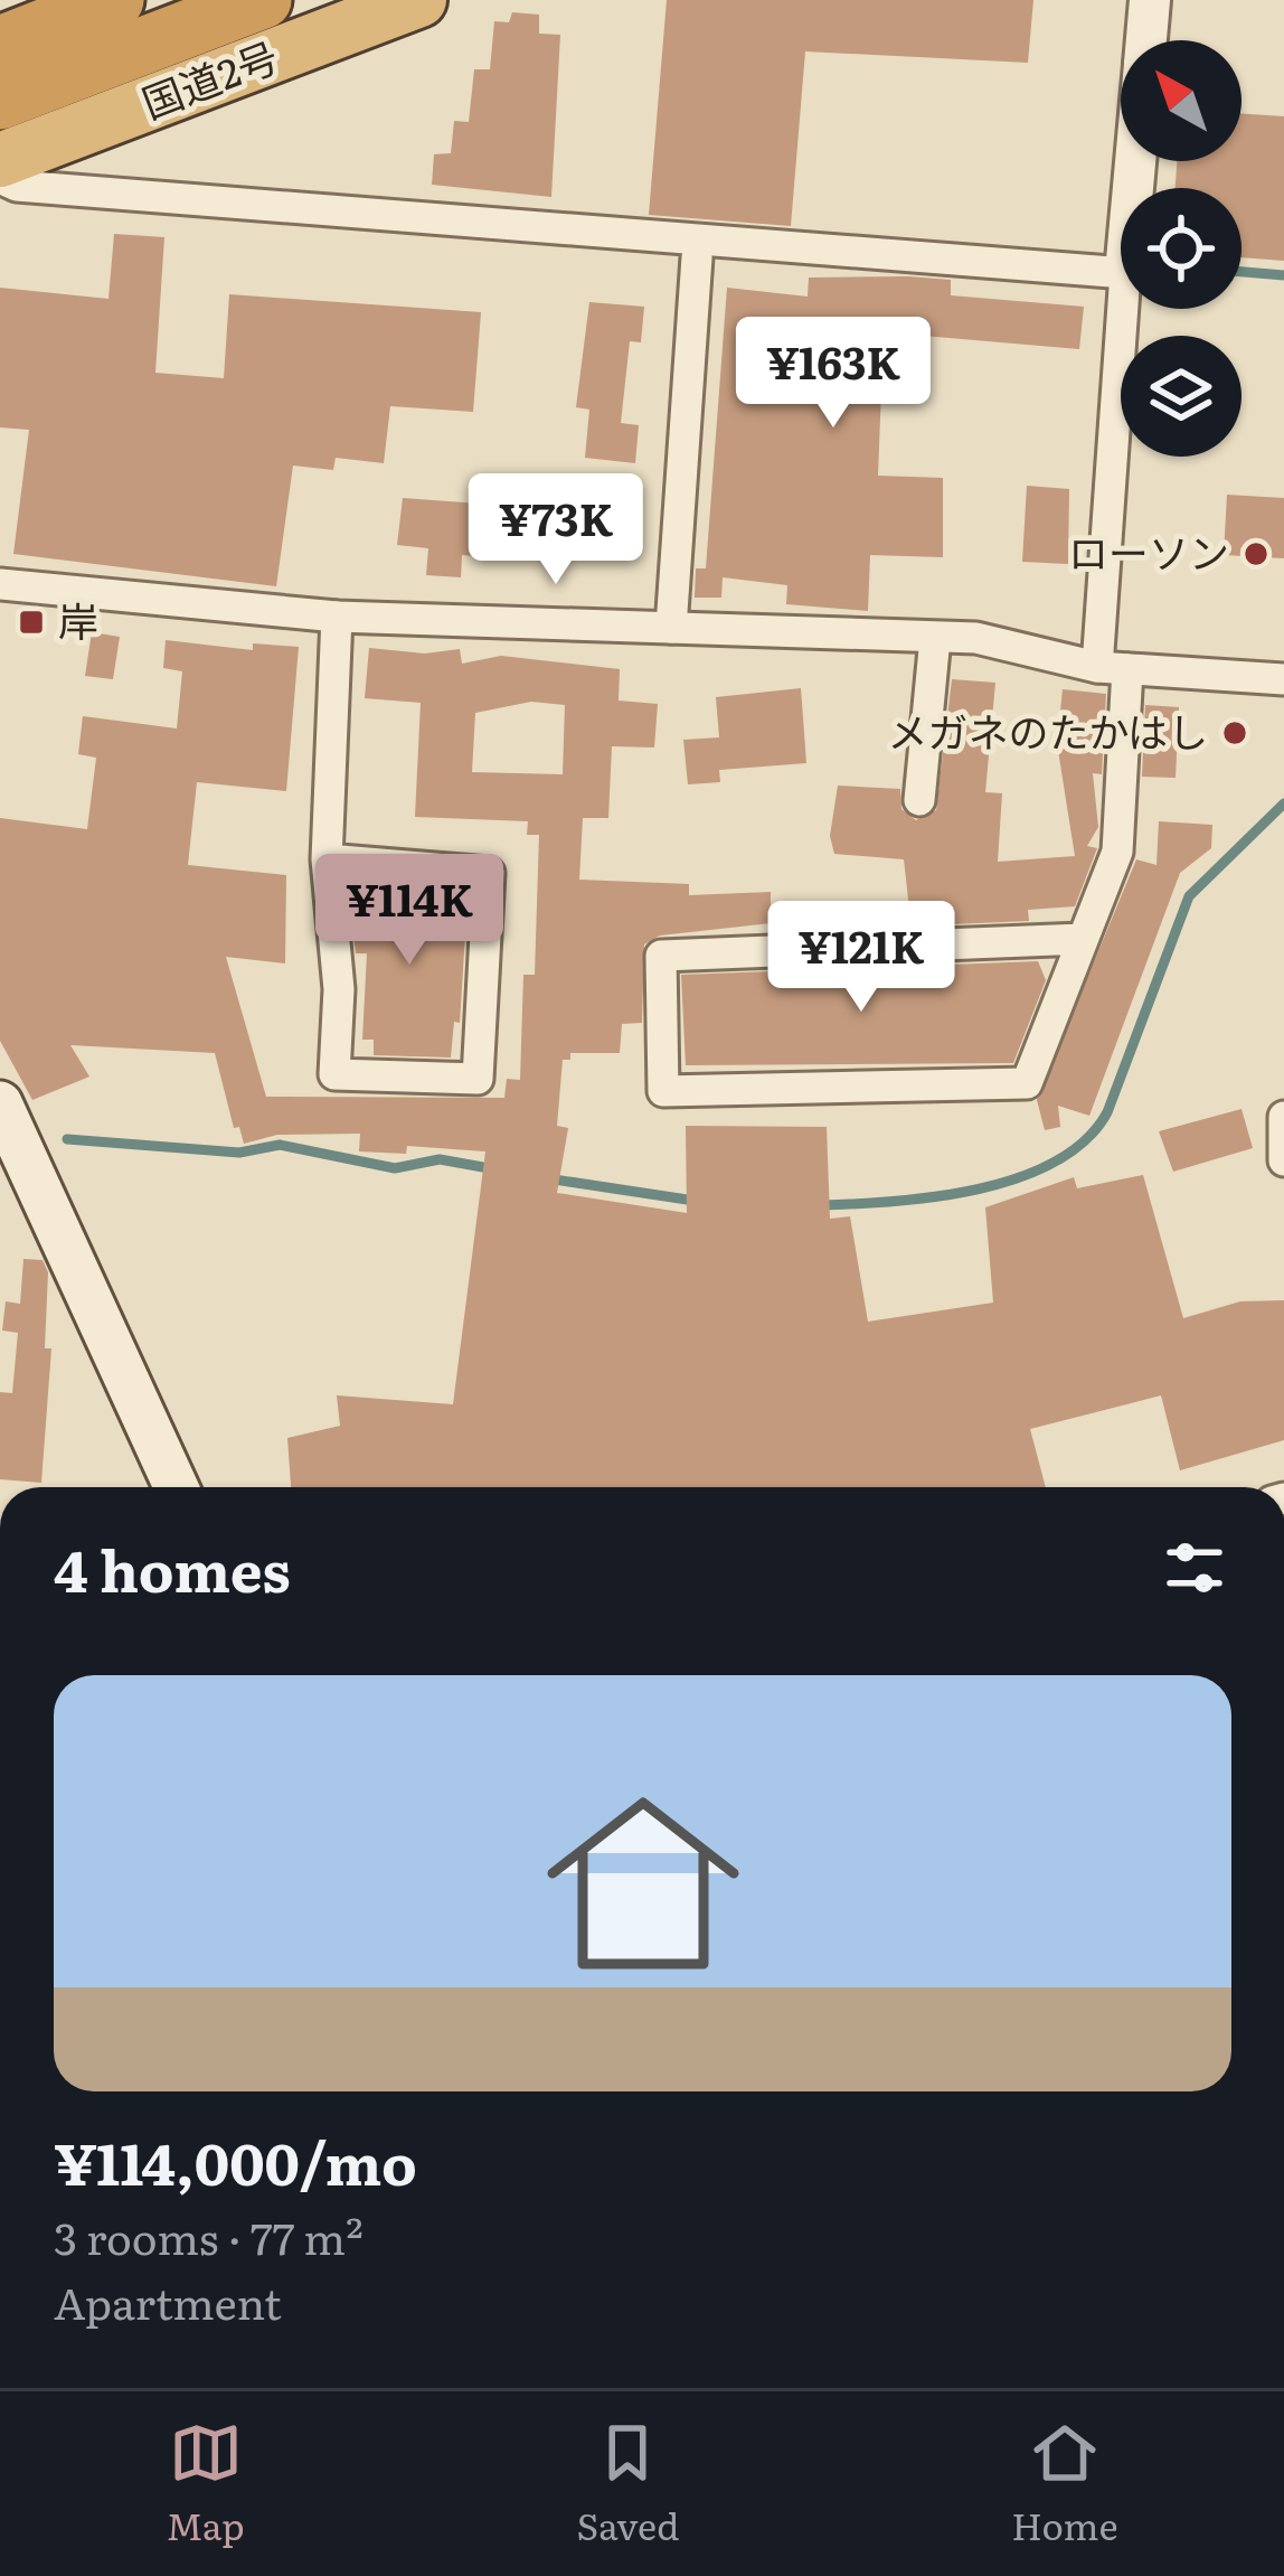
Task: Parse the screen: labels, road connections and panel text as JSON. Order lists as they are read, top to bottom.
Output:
{
  "streets": {
    "highway": ["国道2号"]
  },
  "places": {
    "other": ["ローソン", "メガネのたかはし"],
    "transit": ["岸"]
  },
  "north": "top left",
  "page": {
    "price": [
      "¥163K",
      "¥73K",
      "¥114K",
      "¥121K"
    ],
    "heading": "4 homes",
    "list": [
      {
        "name": "¥114,000/mo",
        "note": "3 rooms · 77 m² · Apartment"
      }
    ],
    "tabs": ["Map", "Saved", "Home"]
  }
}
